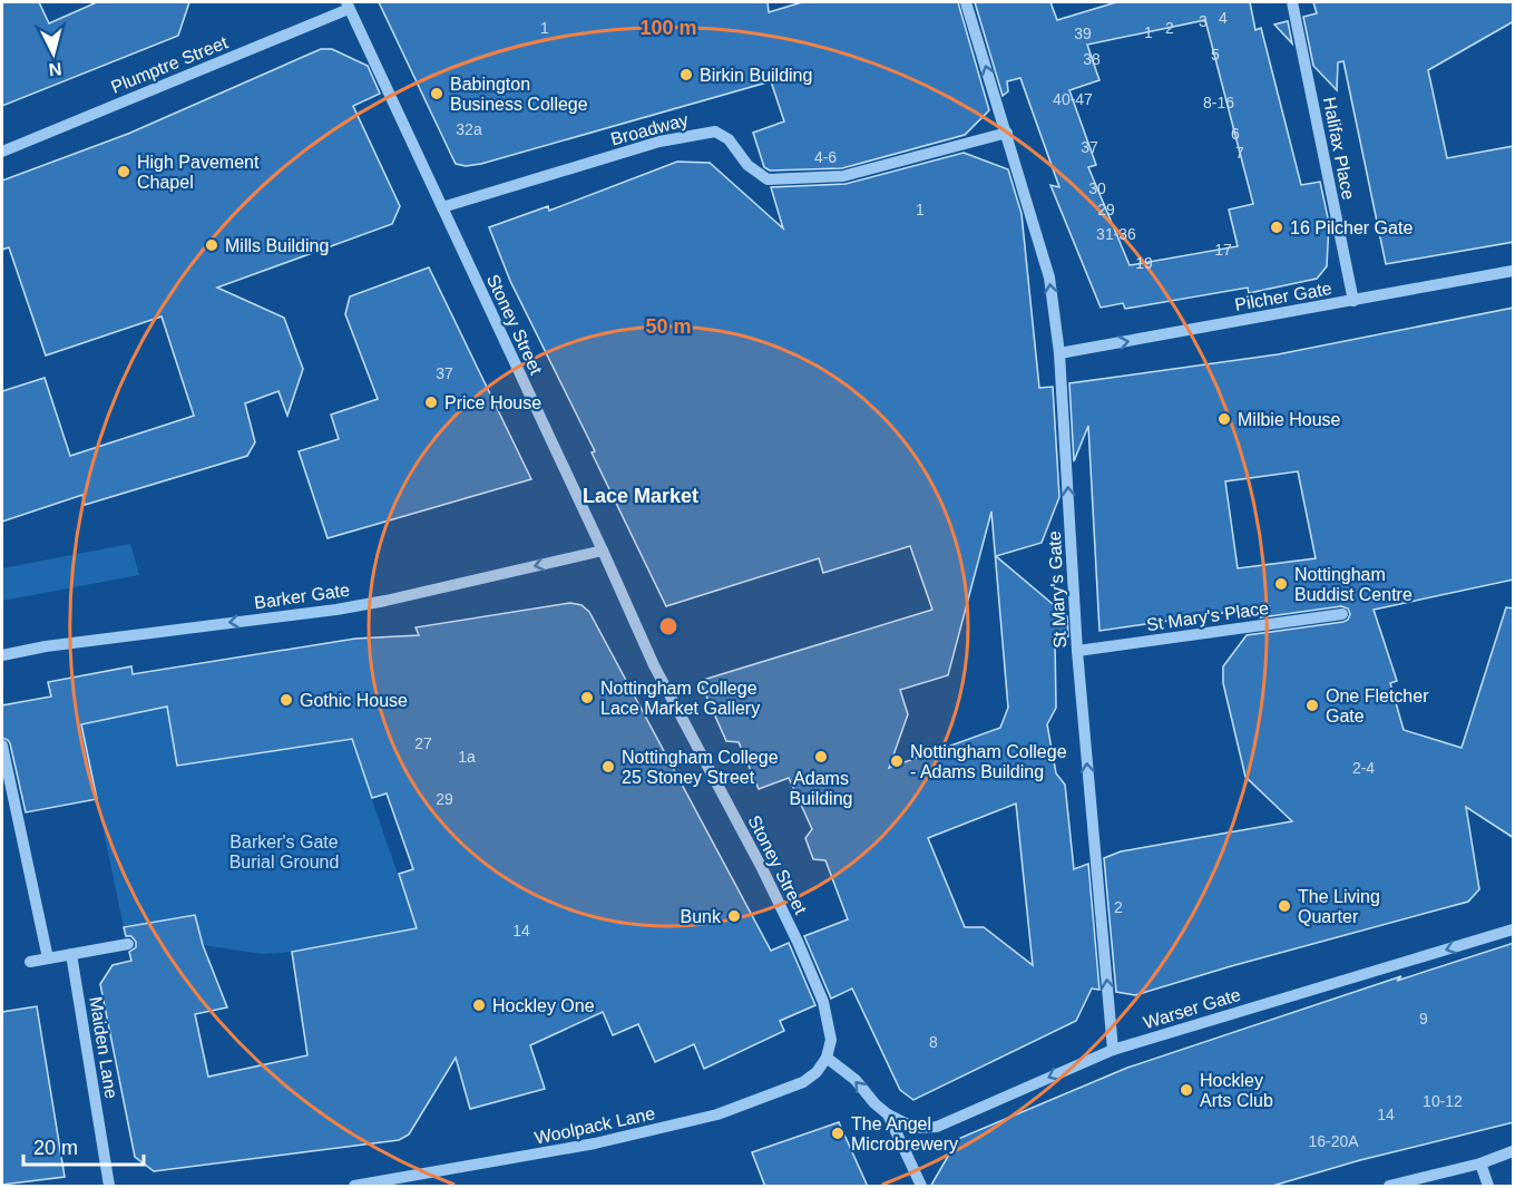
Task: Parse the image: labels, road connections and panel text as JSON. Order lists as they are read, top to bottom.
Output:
{
  "streets": {
    "street": [
      "Plumptre Street",
      "Broadway",
      "Halifax Place",
      "Pilcher Gate",
      "Stoney Street",
      "St Mary's Gate",
      "Barker Gate",
      "St Mary's Place",
      "Warser Gate",
      "Maiden Lane",
      "Woolpack Lane"
    ]
  },
  "crossings": [
    ["Plumptre Street", "Stoney Street"],
    ["Broadway", "Stoney Street"],
    ["Broadway", "St Mary's Gate"],
    ["Halifax Place", "Pilcher Gate"],
    ["Pilcher Gate", "St Mary's Gate"],
    ["Stoney Street", "Barker Gate"],
    ["Stoney Street", "Woolpack Lane"],
    ["St Mary's Gate", "St Mary's Place"],
    ["St Mary's Gate", "Warser Gate"]
  ],
  "one_way": [
    "Pilcher Gate",
    "St Mary's Gate",
    "Barker Gate",
    "Warser Gate"
  ],
  "districts": ["Lace Market"],
  "parks": ["Barker's Gate Burial Ground"],
  "places": [
    "Birkin Building",
    "Babington Business College",
    "High Pavement Chapel",
    "16 Pilcher Gate",
    "Mills Building",
    "Price House",
    "Milbie House",
    "Nottingham Buddist Centre",
    "Nottingham College Lace Market Gallery",
    "Gothic House",
    "One Fletcher Gate",
    "Adams Building",
    "Nottingham College - Adams Building",
    "Nottingham College 25 Stoney Street",
    "The Living Quarter",
    "Bunk",
    "Hockley One",
    "Hockley Arts Club",
    "The Angel Microbrewery"
  ],
  "house_numbers": [
    "4",
    "3",
    "1",
    "2",
    "1",
    "39",
    "5",
    "38",
    "40-47",
    "8-16",
    "32a",
    "6",
    "37",
    "7",
    "4-6",
    "30",
    "1",
    "29",
    "31-36",
    "17",
    "19",
    "37",
    "27",
    "1a",
    "2-4",
    "29",
    "2",
    "14",
    "9",
    "8",
    "10-12",
    "14",
    "16-20A"
  ],
  "scale_bar": "20 m",
  "north": "bottom",
  "rings": ["100 m", "50 m"]
}
